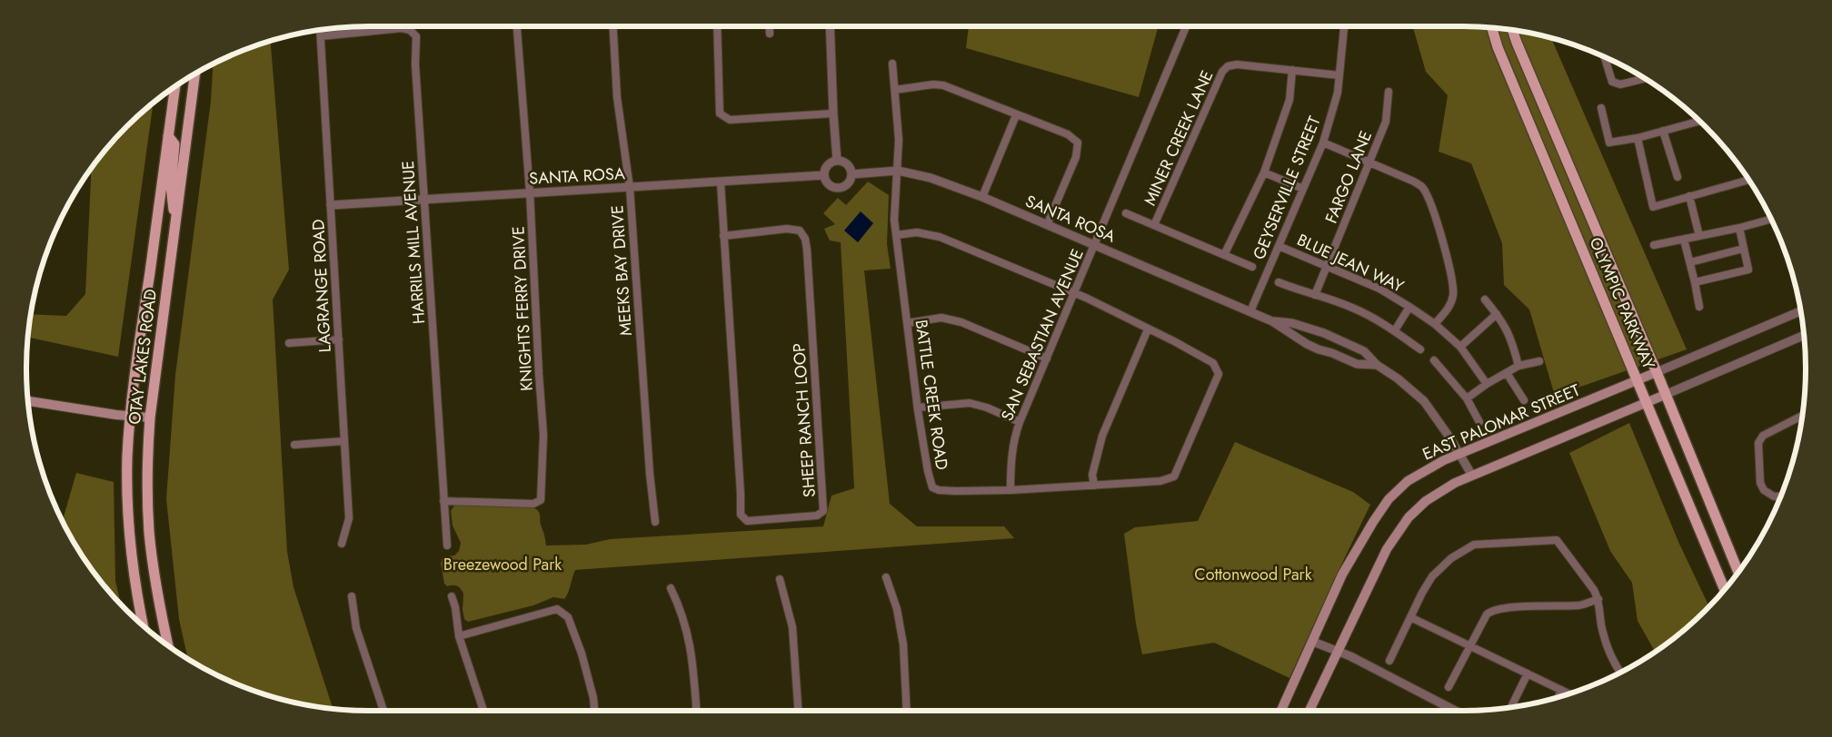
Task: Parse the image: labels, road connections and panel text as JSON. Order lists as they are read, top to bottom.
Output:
{
  "streets": {
    "main road": ["OLYMPIC PARKWAY", "OTAY LAKES ROAD", "EAST PALOMAR STREET"],
    "street": [
      "MINER CREEK LANE",
      "SANTA ROSA",
      "FARGO LANE",
      "GEYSERVILLE STREET",
      "HARRILS MILL AVENUE",
      "BLUE JEAN WAY",
      "MEEKS BAY DRIVE",
      "LAGRANGE ROAD",
      "KNIGHTS FERRY DRIVE",
      "SAN SEBASTIAN AVENUE",
      "BATTLE CREEK ROAD",
      "SHEEP RANCH LOOP"
    ]
  },
  "crossings": [
    ["MINER CREEK LANE", "GEYSERVILLE STREET"],
    ["SANTA ROSA", "GEYSERVILLE STREET"],
    ["SANTA ROSA", "HARRILS MILL AVENUE"],
    ["SANTA ROSA", "MEEKS BAY DRIVE"],
    ["SANTA ROSA", "LAGRANGE ROAD"],
    ["SANTA ROSA", "KNIGHTS FERRY DRIVE"],
    ["SANTA ROSA", "SAN SEBASTIAN AVENUE"],
    ["SANTA ROSA", "BATTLE CREEK ROAD"],
    ["SANTA ROSA", "SHEEP RANCH LOOP"],
    ["SANTA ROSA", "EAST PALOMAR STREET"],
    ["FARGO LANE", "BLUE JEAN WAY"],
    ["GEYSERVILLE STREET", "BLUE JEAN WAY"],
    ["HARRILS MILL AVENUE", "LAGRANGE ROAD"],
    ["HARRILS MILL AVENUE", "KNIGHTS FERRY DRIVE"],
    ["OLYMPIC PARKWAY", "EAST PALOMAR STREET"],
    ["SAN SEBASTIAN AVENUE", "BATTLE CREEK ROAD"]
  ],
  "parks": ["Breezewood Park", "Cottonwood Park"]
}
